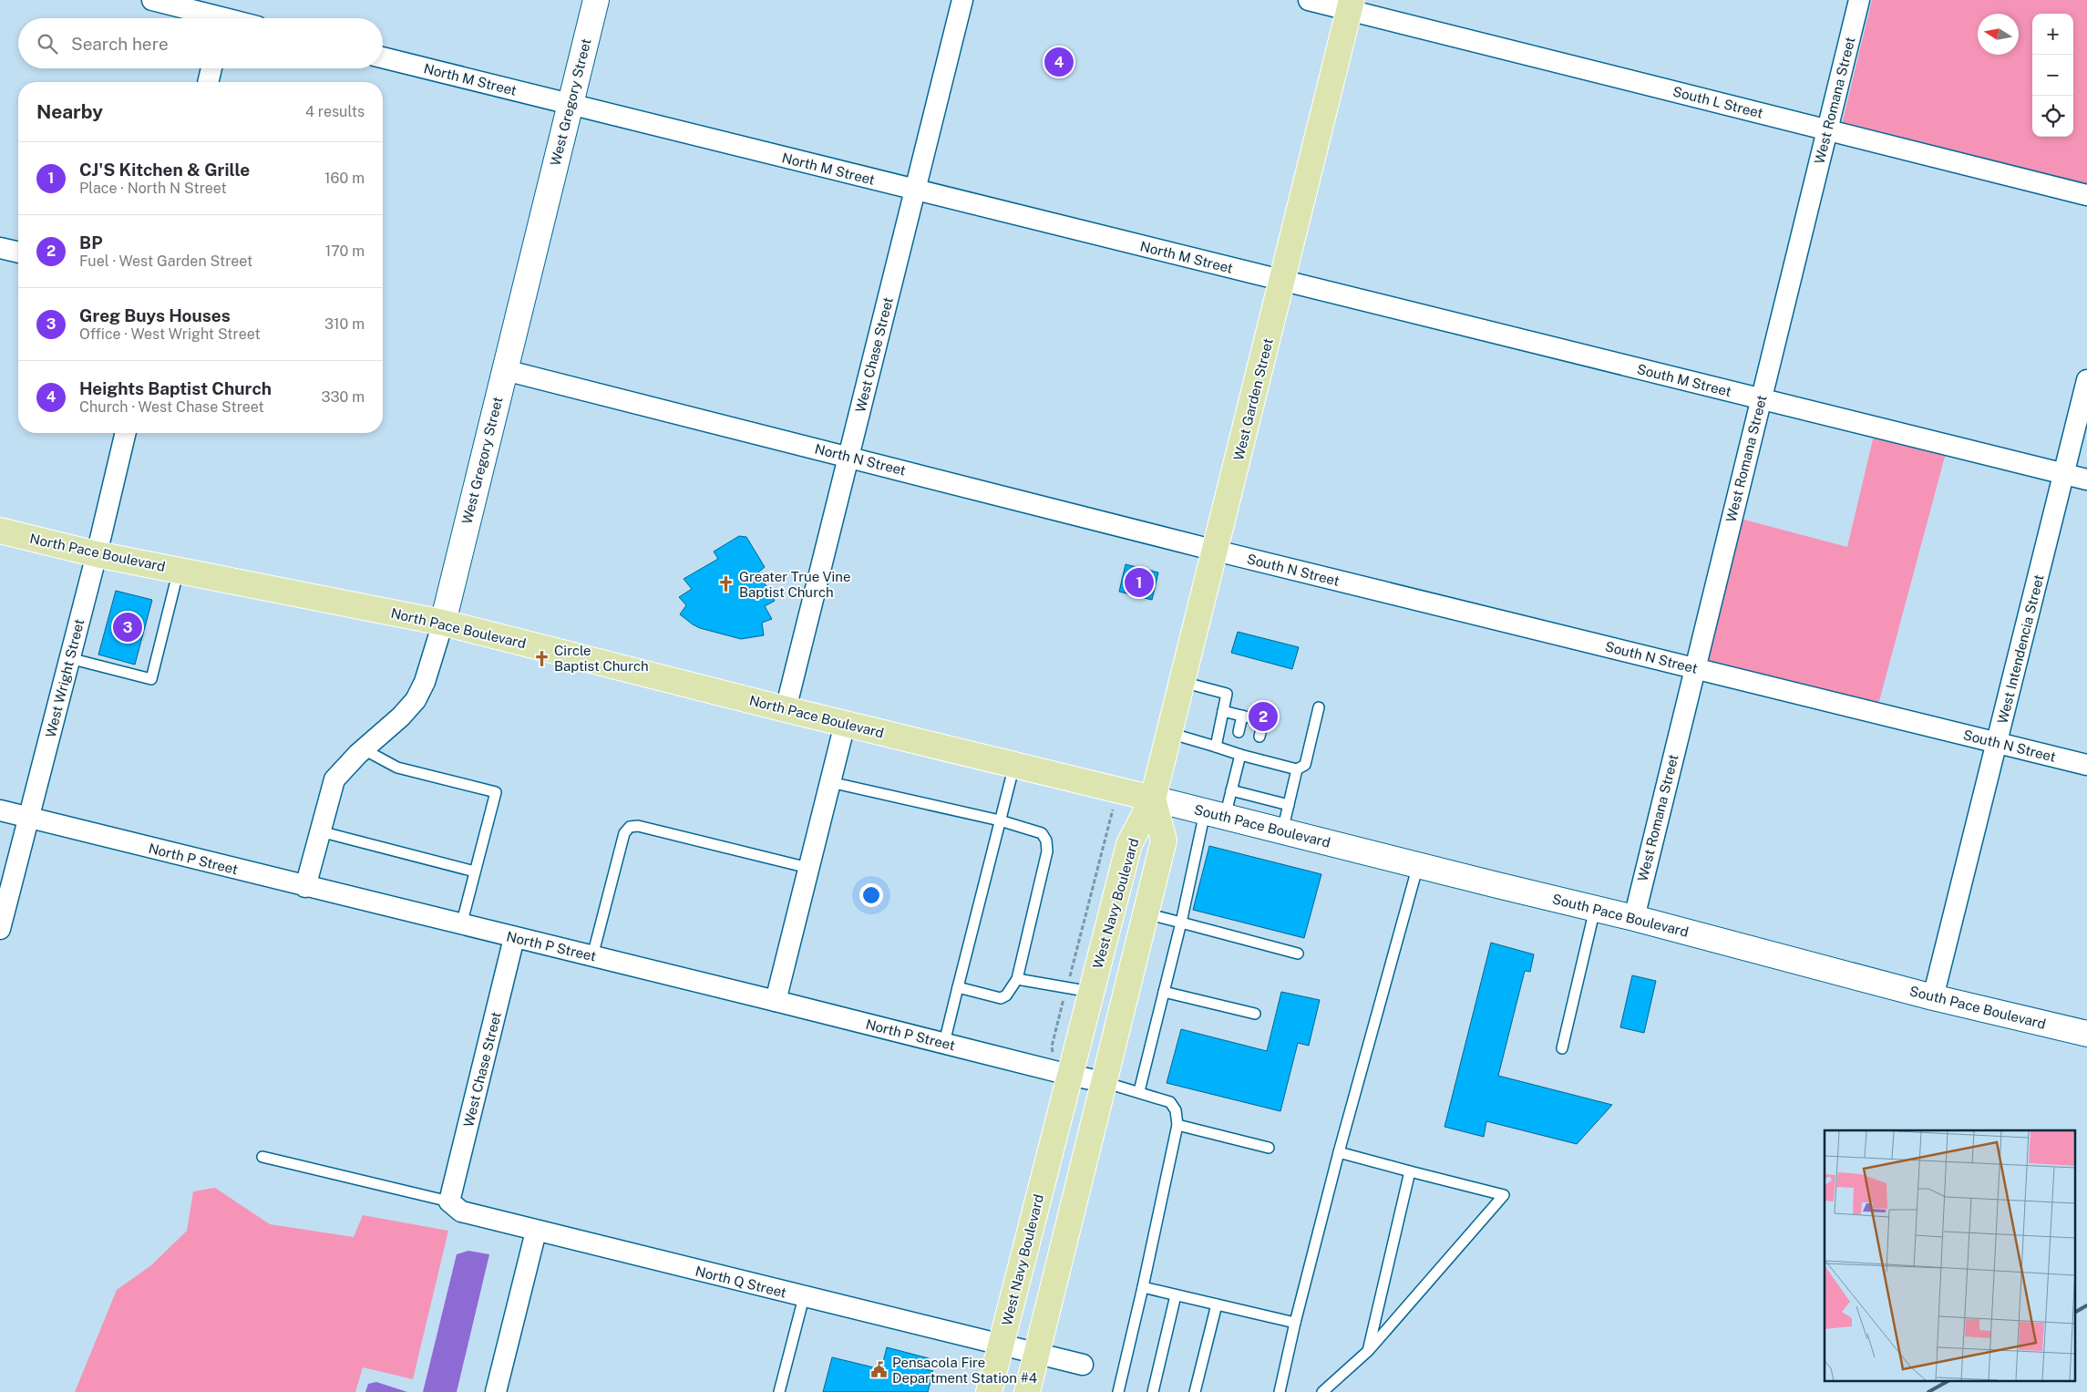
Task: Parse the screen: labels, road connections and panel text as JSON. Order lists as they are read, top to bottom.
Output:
{
  "streets": {
    "main road": [
      "West Gregory Street",
      "West Garden Street",
      "North Pace Boulevard",
      "South Pace Boulevard",
      "West Navy Boulevard"
    ],
    "street": [
      "North M Street",
      "West Romana Street",
      "South L Street",
      "West Chase Street",
      "South M Street",
      "North N Street",
      "South N Street",
      "West Intendencia Street",
      "West Wright Street",
      "North P Street",
      "North Q Street"
    ]
  },
  "crossings": [
    ["North M Street", "West Gregory Street"],
    ["North M Street", "West Chase Street"],
    ["North M Street", "South M Street"],
    ["North M Street", "West Garden Street"],
    ["West Romana Street", "South L Street"],
    ["West Romana Street", "South M Street"],
    ["West Romana Street", "South N Street"],
    ["West Romana Street", "South Pace Boulevard"],
    ["West Gregory Street", "North N Street"],
    ["West Gregory Street", "North Pace Boulevard"],
    ["West Gregory Street", "North P Street"],
    ["South L Street", "West Garden Street"],
    ["West Chase Street", "North N Street"],
    ["West Chase Street", "North Pace Boulevard"],
    ["West Chase Street", "North P Street"],
    ["West Chase Street", "North Q Street"],
    ["South M Street", "West Garden Street"],
    ["South M Street", "West Intendencia Street"],
    ["West Garden Street", "North N Street"],
    ["West Garden Street", "North Pace Boulevard"],
    ["West Garden Street", "South N Street"],
    ["West Garden Street", "South Pace Boulevard"],
    ["West Garden Street", "West Navy Boulevard"],
    ["North N Street", "South N Street"],
    ["North Pace Boulevard", "West Wright Street"],
    ["North Pace Boulevard", "South Pace Boulevard"],
    ["North Pace Boulevard", "West Navy Boulevard"],
    ["South N Street", "West Intendencia Street"],
    ["West Intendencia Street", "South Pace Boulevard"],
    ["West Wright Street", "North P Street"],
    ["South Pace Boulevard", "West Navy Boulevard"],
    ["North P Street", "West Navy Boulevard"],
    ["West Navy Boulevard", "North Q Street"]
  ],
  "places": {
    "church": ["Greater True Vine Baptist Church", "Circle Baptist Church"],
    "public building": ["Pensacola Fire Department Station #4"]
  },
  "north": "left",
  "page": {
    "map_buttons": ["+", "−"],
    "search": "Search here",
    "pins": [
      "4",
      "1",
      "3",
      "2"
    ],
    "heading": ["Nearby", "4 results"],
    "list": [
      {
        "mark": "1",
        "name": "CJ'S Kitchen & Grille",
        "note": "Place · North N Street",
        "value": "160 m"
      },
      {
        "mark": "2",
        "name": "BP",
        "note": "Fuel · West Garden Street",
        "value": "170 m"
      },
      {
        "mark": "3",
        "name": "Greg Buys Houses",
        "note": "Office · West Wright Street",
        "value": "310 m"
      },
      {
        "mark": "4",
        "name": "Heights Baptist Church",
        "note": "Church · West Chase Street",
        "value": "330 m"
      }
    ]
  }
}
